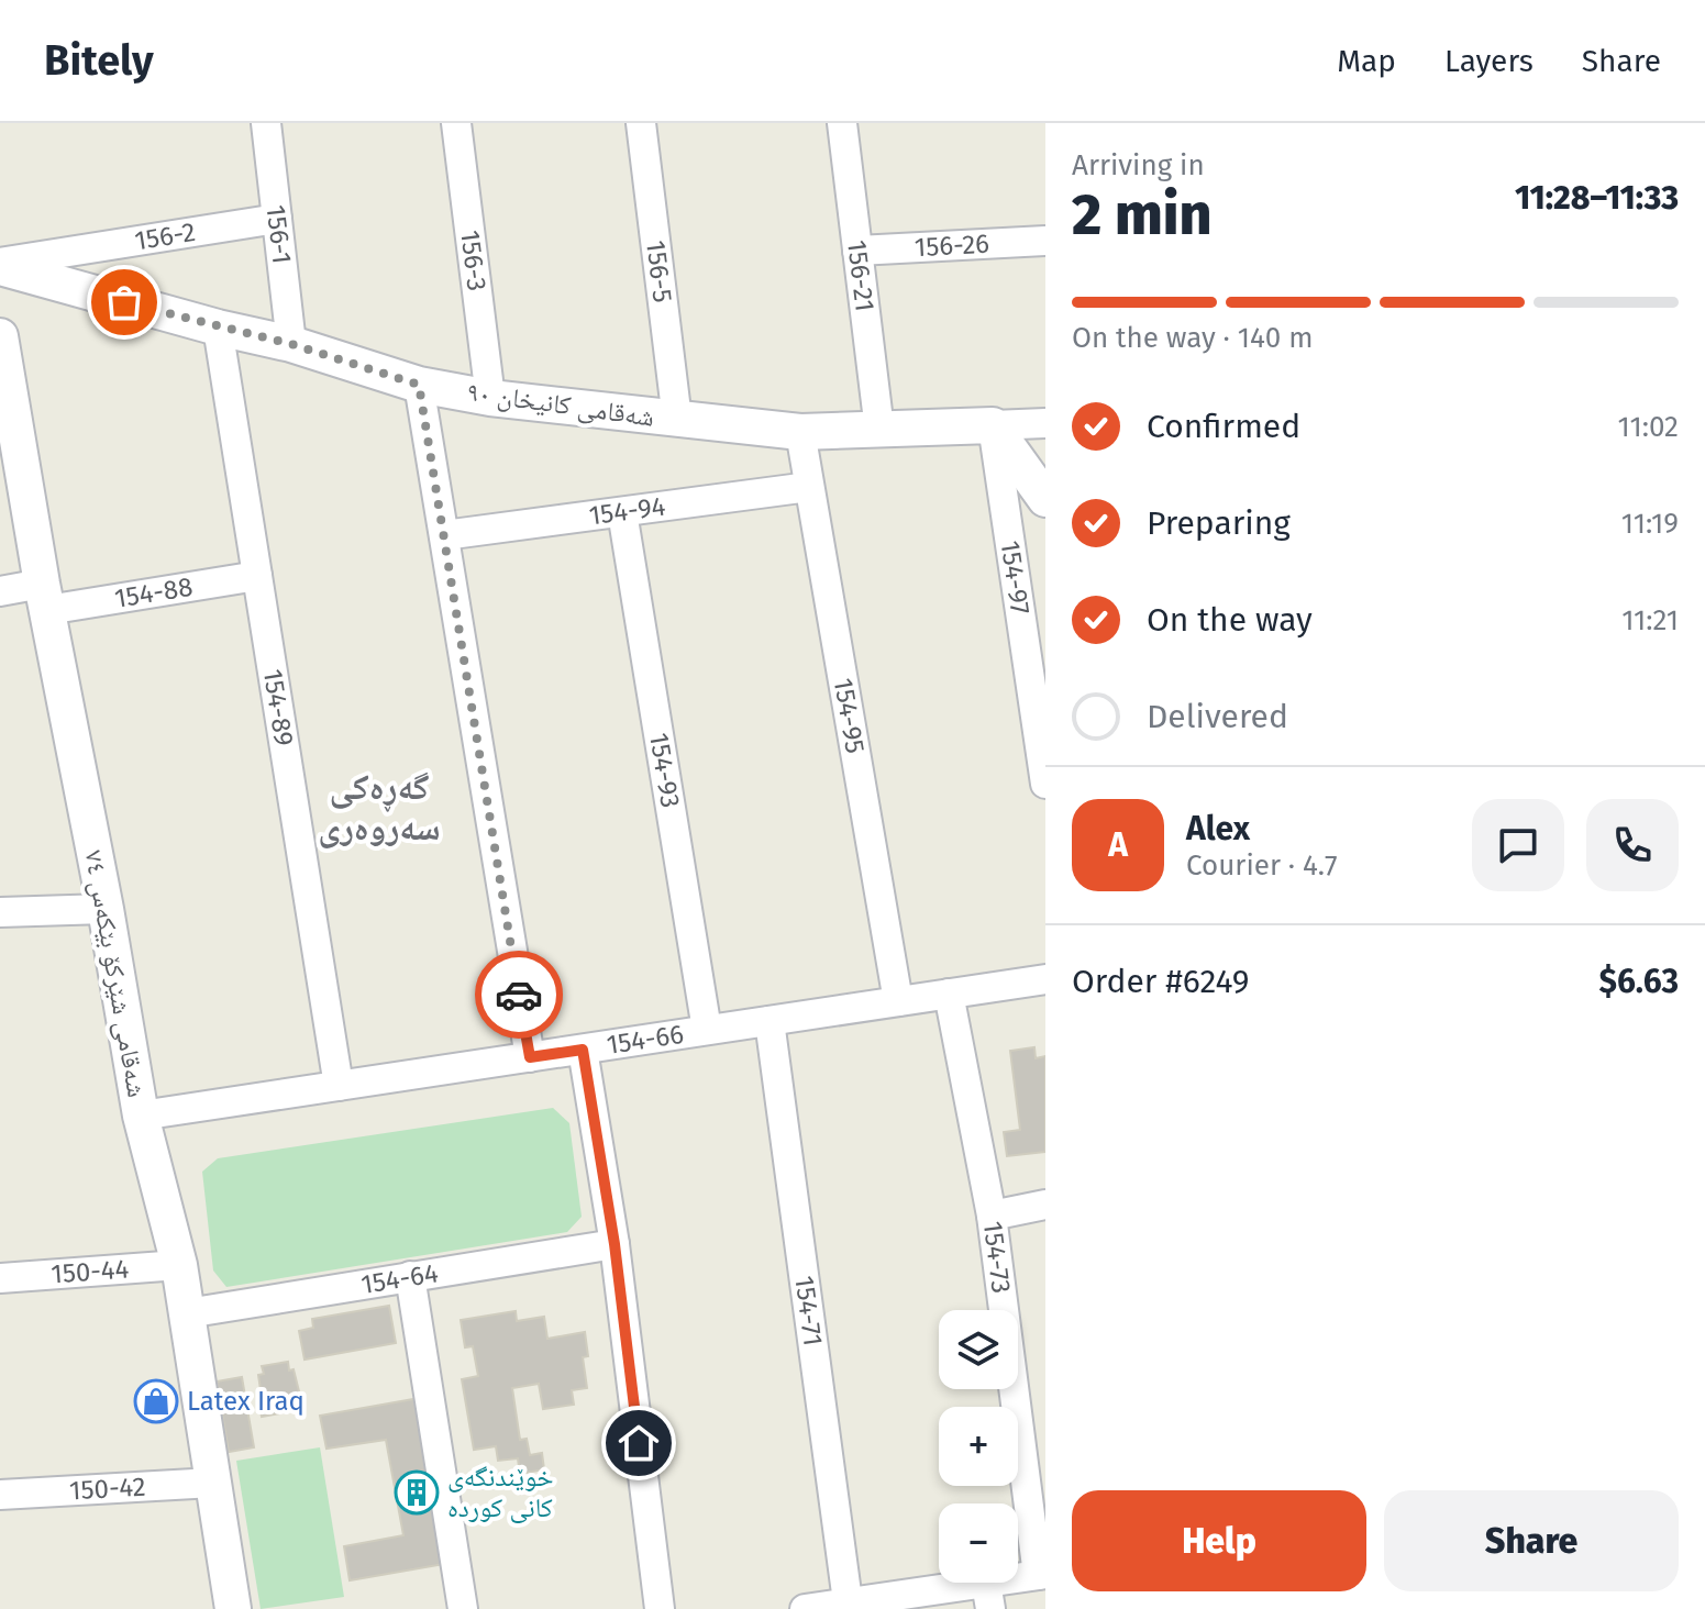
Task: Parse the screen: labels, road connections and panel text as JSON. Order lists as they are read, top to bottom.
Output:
{
  "streets": {
    "street": [
      "156-1",
      "156-2",
      "156-26",
      "156-3",
      "156-5",
      "156-21",
      "شەقامی کانیخان ٩٠",
      "154-94",
      "154-97",
      "154-88",
      "154-89",
      "154-95",
      "154-93",
      "شەقامی شێرکۆ بێکەس ٧٤",
      "154-66",
      "154-73",
      "150-44",
      "154-64",
      "154-71",
      "150-42"
    ]
  },
  "crossings": [
    ["156-1", "156-2"],
    ["156-1", "شەقامی کانیخان ٩٠"],
    ["156-2", "شەقامی کانیخان ٩٠"],
    ["156-26", "156-21"],
    ["156-3", "شەقامی کانیخان ٩٠"],
    ["156-5", "شەقامی کانیخان ٩٠"],
    ["156-21", "شەقامی کانیخان ٩٠"],
    ["شەقامی کانیخان ٩٠", "154-97"],
    ["شەقامی کانیخان ٩٠", "154-89"],
    ["شەقامی کانیخان ٩٠", "154-95"],
    ["154-94", "154-95"],
    ["154-94", "154-93"],
    ["154-88", "154-89"],
    ["154-88", "شەقامی شێرکۆ بێکەس ٧٤"],
    ["154-89", "154-66"],
    ["154-95", "154-66"],
    ["154-93", "154-66"],
    ["شەقامی شێرکۆ بێکەس ٧٤", "154-66"],
    ["شەقامی شێرکۆ بێکەس ٧٤", "150-44"],
    ["شەقامی شێرکۆ بێکەس ٧٤", "154-64"],
    ["شەقامی شێرکۆ بێکەس ٧٤", "150-42"],
    ["154-66", "154-73"],
    ["154-66", "154-71"]
  ],
  "districts": ["گەڕەکی سەروەری"],
  "places": {
    "shop": ["Latex Iraq"],
    "building": ["خوێندنگەی کانی کوردە"]
  },
  "page": {
    "header": "Bitely",
    "nav": ["Map", "Layers", "Share"],
    "heading": ["2 min", "Arriving in", "11:28–11:33"],
    "panel": [
      "Alex",
      "Courier · 4.7",
      "Order #6249",
      "$6.63"
    ],
    "bar": "On the way · 140 m",
    "list": [
      ["Confirmed", "11:02"],
      ["Preparing", "11:19"],
      ["On the way", "11:21"],
      "Delivered"
    ],
    "round": "A",
    "map_buttons": ["+", "−"],
    "buttons": ["Help", "Share"]
  }
}
